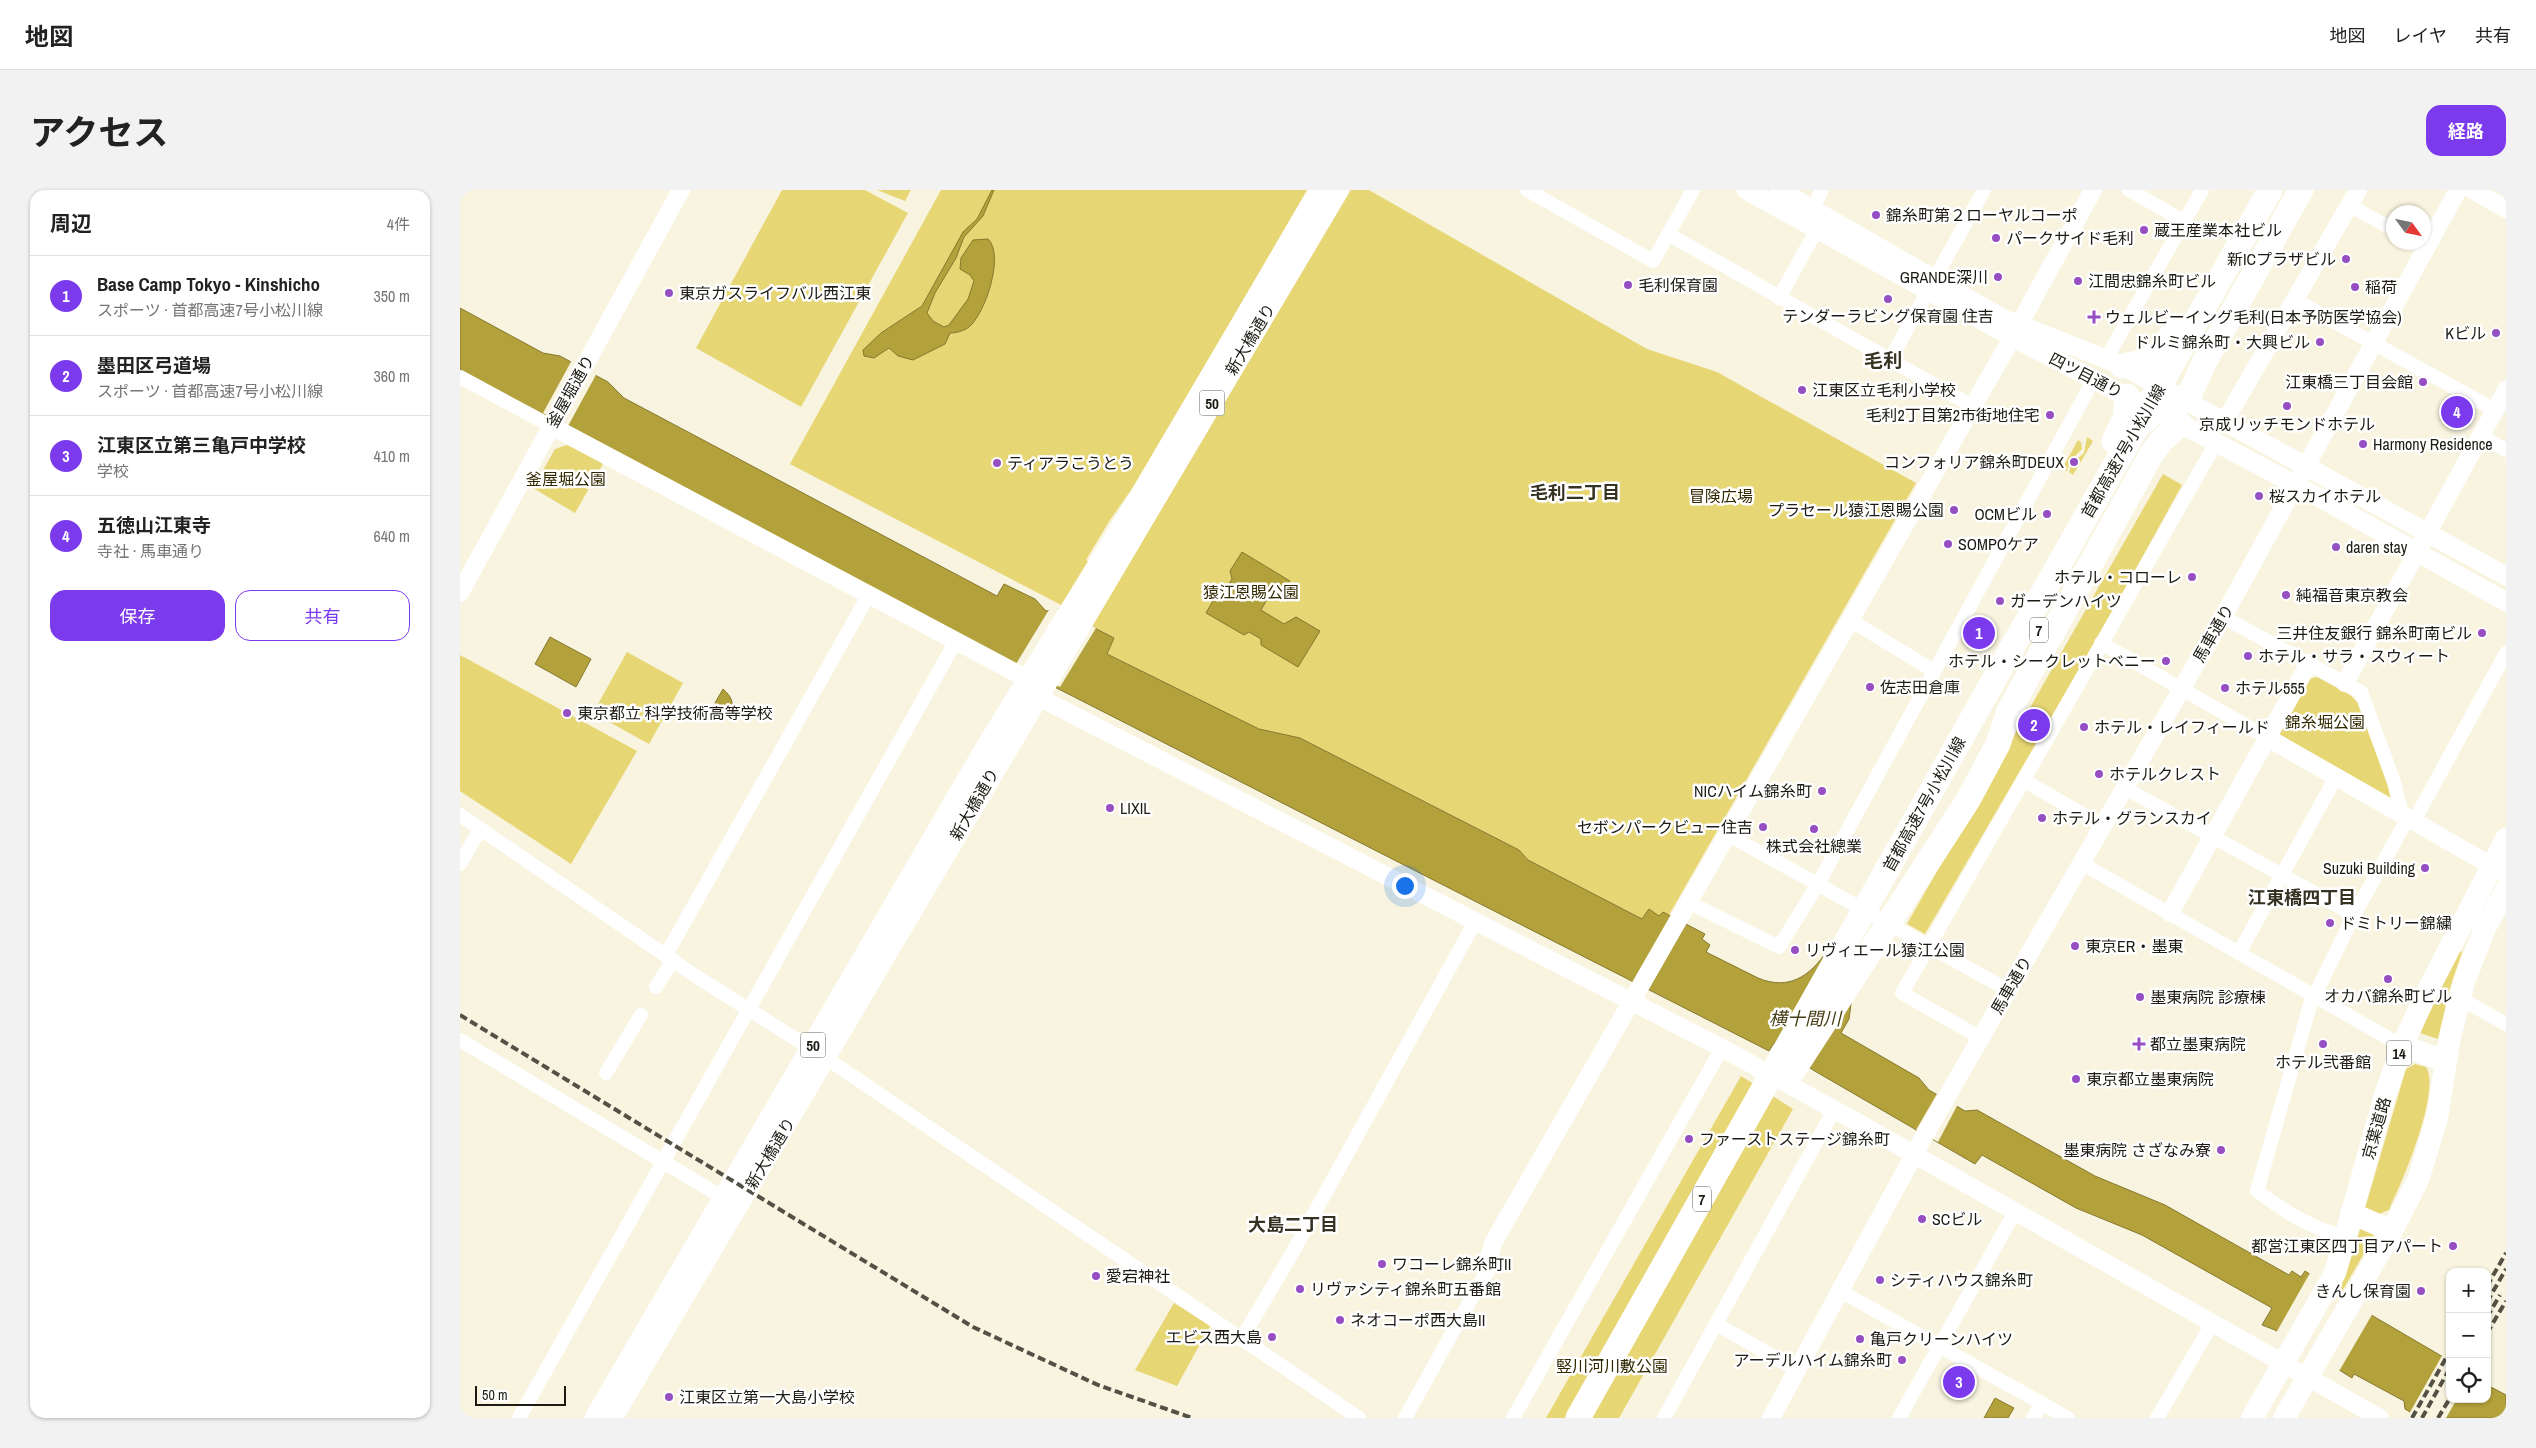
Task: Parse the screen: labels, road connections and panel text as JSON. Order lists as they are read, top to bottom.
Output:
{
  "streets": {
    "highway": [
      "首都高速7号小松川線",
      "7",
      "14",
      "京葉道路"
    ],
    "main road": ["新大橋通り", "四ツ目通り", "50"],
    "street": ["釜屋堀通り", "馬車通り"]
  },
  "crossings": [
    ["四ツ目通り", "馬車通り"]
  ],
  "districts": [
    "毛利",
    "毛利二丁目",
    "江東橋四丁目",
    "大島二丁目"
  ],
  "water": ["横十間川"],
  "parks": [
    "釜屋堀公園",
    "冒険広場",
    "猿江恩賜公園",
    "錦糸堀公園",
    "竪川河川敷公園"
  ],
  "places": {
    "other": [
      "錦糸町第２ローヤルコーポ",
      "蔵王産業本社ビル",
      "パークサイド毛利",
      "新ICプラザビル",
      "GRANDE深川",
      "江間忠錦糸町ビル",
      "毛利保育園",
      "稲荷",
      "東京ガスライフバル西江東",
      "テンダーラビング保育園 住吉",
      "Kビル",
      "ドルミ錦糸町・大興ビル",
      "江東橋三丁目会館",
      "江東区立毛利小学校",
      "京成リッチモンドホテル",
      "毛利2丁目第2市街地住宅",
      "Harmony Residence",
      "コンフォリア錦糸町DEUX",
      "ティアラこうとう",
      "桜スカイホテル",
      "プラセール猿江恩賜公園",
      "OCMビル",
      "SOMPOケア",
      "daren stay",
      "ホテル・コローレ",
      "純福音東京教会",
      "ガーデンハイツ",
      "三井住友銀行 錦糸町南ビル",
      "ホテル・サラ・スウィート",
      "ホテル・シークレットベニー",
      "佐志田倉庫",
      "ホテル555",
      "東京都立 科学技術高等学校",
      "ホテル・レイフィールド",
      "ホテルクレスト",
      "NICハイム錦糸町",
      "LIXIL",
      "ホテル・グランスカイ",
      "セボンパークビュー住吉",
      "株式会社總業",
      "Suzuki Building",
      "ドミトリー錦繍",
      "東京ER・墨東",
      "リヴィエール猿江公園",
      "オカバ錦糸町ビル",
      "墨東病院 診療棟",
      "ホテル弐番館",
      "東京都立墨東病院",
      "ファーストステージ錦糸町",
      "墨東病院 さざなみ寮",
      "SCビル",
      "都営江東区四丁目アパート",
      "ワコーレ錦糸町II",
      "愛宕神社",
      "シティハウス錦糸町",
      "リヴァシティ錦糸町五番館",
      "きんし保育園",
      "ネオコーポ西大島II",
      "エビス西大島",
      "亀戸クリーンハイツ",
      "アーデルハイム錦糸町",
      "江東区立第一大島小学校"
    ],
    "health": ["ウェルビーイング毛利(日本予防医学協会)", "都立墨東病院"]
  },
  "scale_bar": "50 m",
  "north": "bottom right",
  "page": {
    "header": "地図",
    "nav": ["地図", "レイヤ", "共有"],
    "title": "アクセス",
    "buttons": [
      "経路",
      ["保存", "共有"]
    ],
    "heading": ["周辺", "4件"],
    "list": [
      {
        "mark": "1",
        "name": "Base Camp Tokyo - Kinshicho",
        "note": "スポーツ · 首都高速7号小松川線",
        "value": "350 m"
      },
      {
        "mark": "2",
        "name": "墨田区弓道場",
        "note": "スポーツ · 首都高速7号小松川線",
        "value": "360 m"
      },
      {
        "mark": "3",
        "name": "江東区立第三亀戸中学校",
        "note": "学校",
        "value": "410 m"
      },
      {
        "mark": "4",
        "name": "五徳山江東寺",
        "note": "寺社 · 馬車通り",
        "value": "640 m"
      }
    ],
    "pins": [
      "4",
      "1",
      "2",
      "3"
    ],
    "map_buttons": ["+", "−"],
    "scale": "50 m"
  }
}
